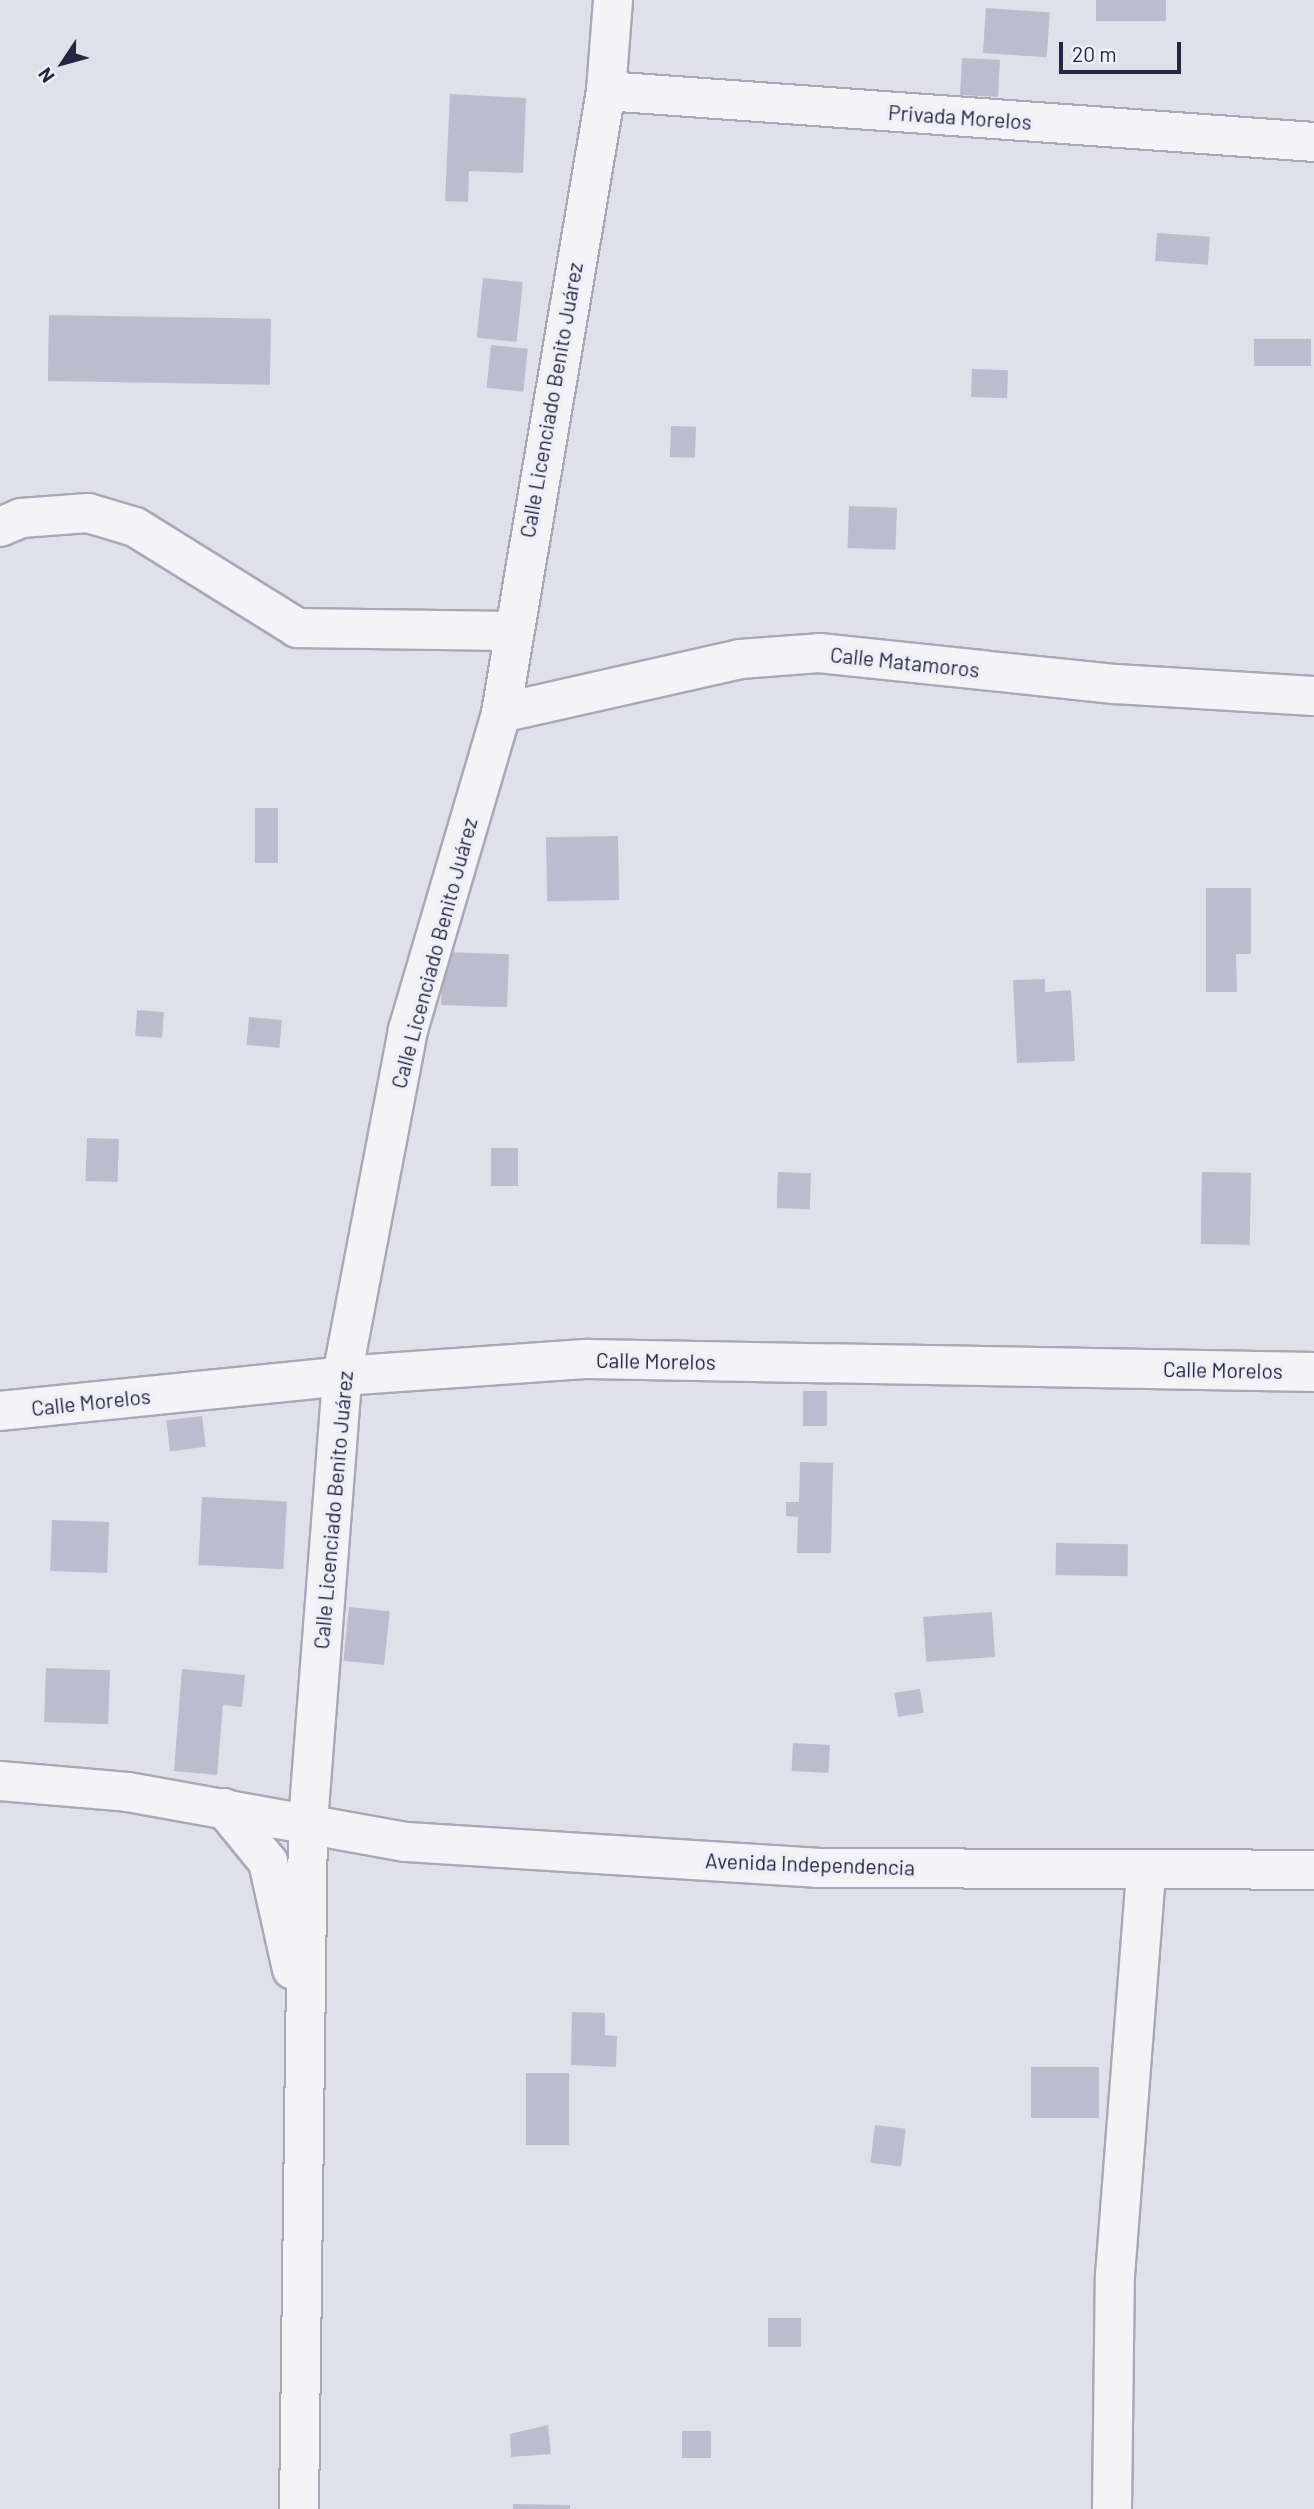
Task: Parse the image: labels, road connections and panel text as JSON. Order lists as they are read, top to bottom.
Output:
{
  "streets": {
    "street": [
      "Privada Morelos",
      "Calle Licenciado Benito Juárez",
      "Calle Matamoros",
      "Calle Morelos",
      "Avenida Independencia"
    ]
  },
  "crossings": [
    ["Privada Morelos", "Calle Licenciado Benito Juárez"],
    ["Calle Licenciado Benito Juárez", "Calle Matamoros"],
    ["Calle Licenciado Benito Juárez", "Calle Morelos"],
    ["Calle Licenciado Benito Juárez", "Avenida Independencia"]
  ],
  "scale_bar": "20 m",
  "north": "bottom left"
}
